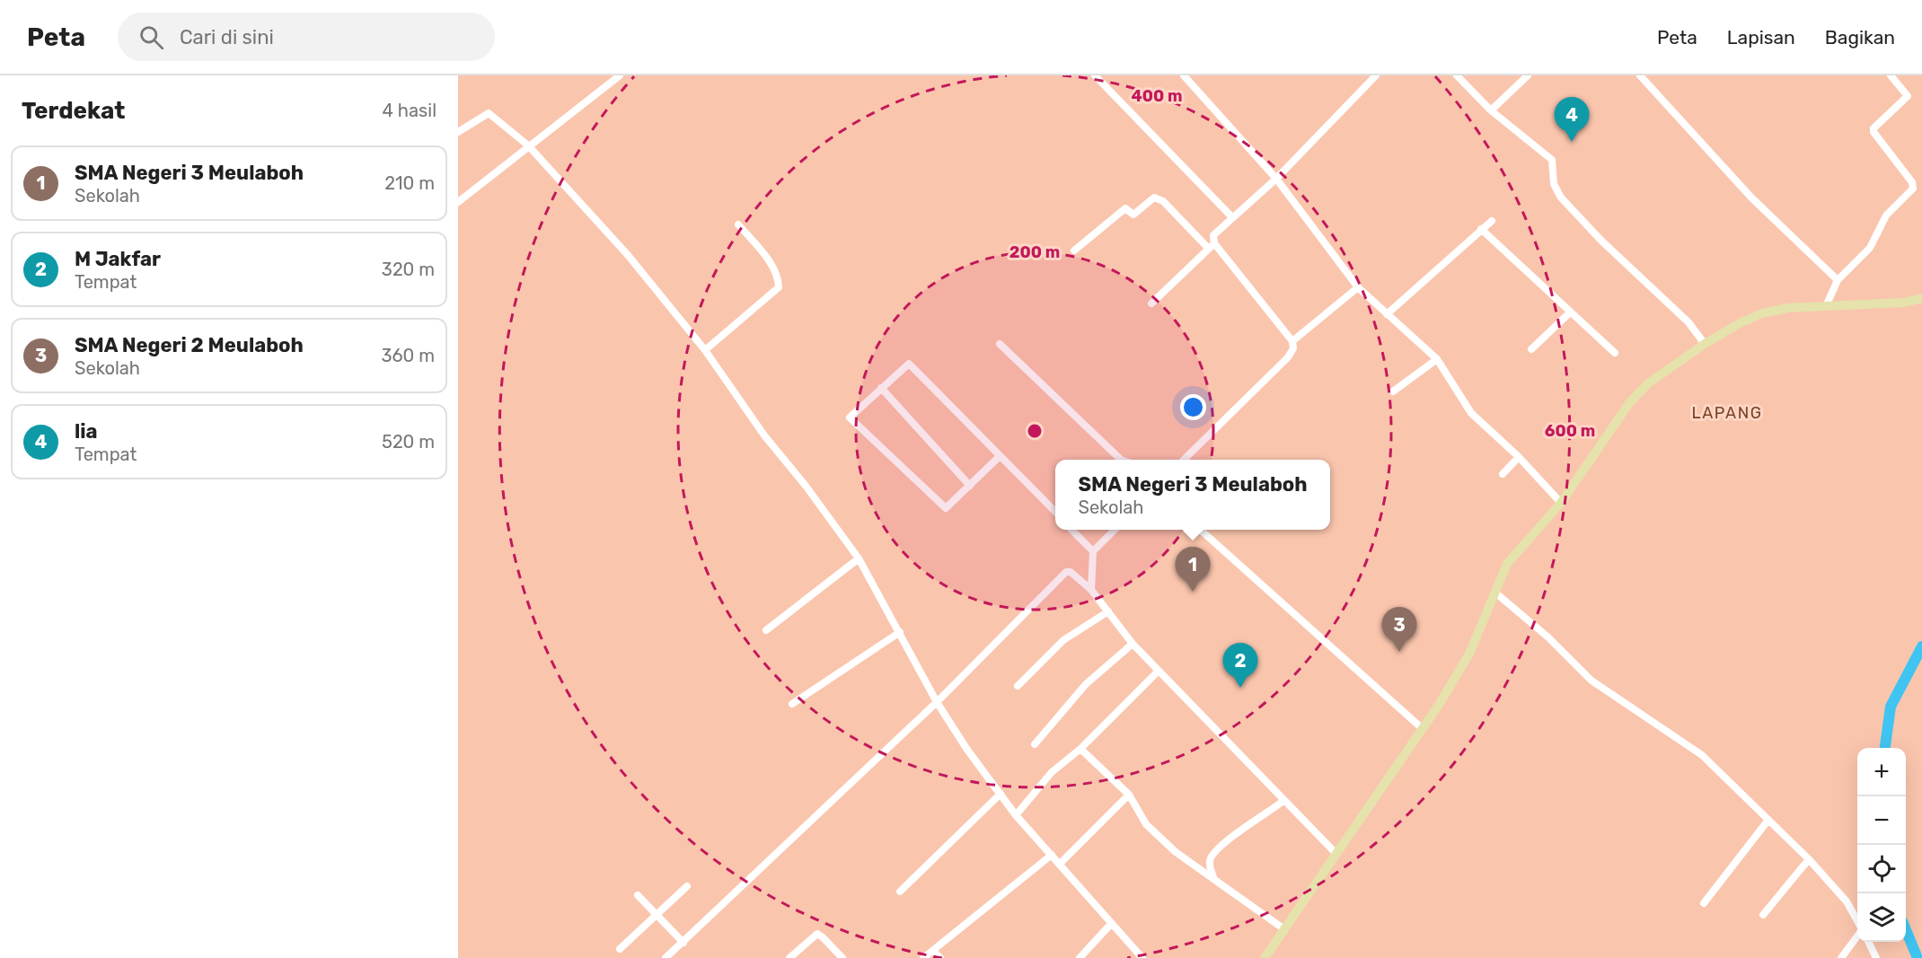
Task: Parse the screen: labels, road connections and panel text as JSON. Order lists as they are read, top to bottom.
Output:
{
  "districts": ["LAPANG"],
  "page": {
    "header": "Peta",
    "search": "Cari di sini",
    "nav": ["Peta", "Lapisan", "Bagikan"],
    "heading": ["Terdekat", "4 hasil"],
    "pins": [
      "4",
      "1",
      "3",
      "2"
    ],
    "list": [
      {
        "mark": "1",
        "name": "SMA Negeri 3 Meulaboh",
        "note": "Sekolah",
        "value": "210 m"
      },
      {
        "mark": "2",
        "name": "M Jakfar",
        "note": "Tempat",
        "value": "320 m"
      },
      {
        "mark": "3",
        "name": "SMA Negeri 2 Meulaboh",
        "note": "Sekolah",
        "value": "360 m"
      },
      {
        "mark": "4",
        "name": "lia",
        "note": "Tempat",
        "value": "520 m"
      }
    ],
    "popup": ["SMA Negeri 3 Meulaboh", "Sekolah"],
    "map_buttons": ["+", "−"]
  },
  "rings": ["400 m", "200 m", "600 m"]
}
